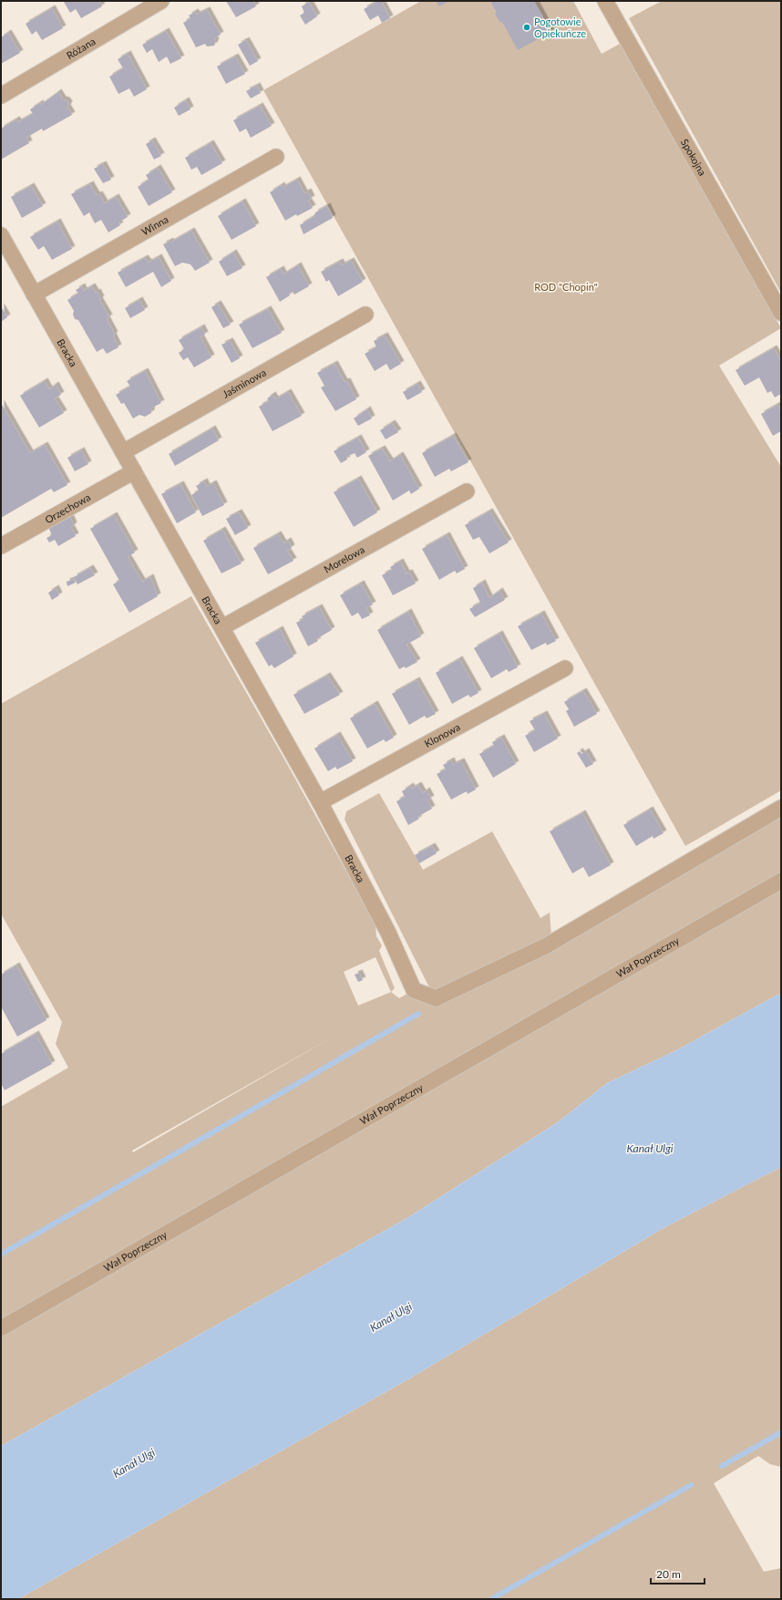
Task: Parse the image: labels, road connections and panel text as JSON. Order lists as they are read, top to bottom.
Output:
{
  "streets": {
    "street": [
      "Różana",
      "Spokojna",
      "Winna",
      "Bracka",
      "Jaśminowa",
      "Orzechowa",
      "Morelowa",
      "Klonowa",
      "Wał Poprzeczny"
    ]
  },
  "crossings": [
    ["Winna", "Bracka"],
    ["Bracka", "Jaśminowa"],
    ["Bracka", "Orzechowa"],
    ["Bracka", "Morelowa"],
    ["Bracka", "Klonowa"]
  ],
  "water": ["Kanał Ulgi"],
  "parks": ["ROD \"Chopin\""],
  "places": ["Pogotowie Opiekuńcze"],
  "scale_bar": "20 m"
}
